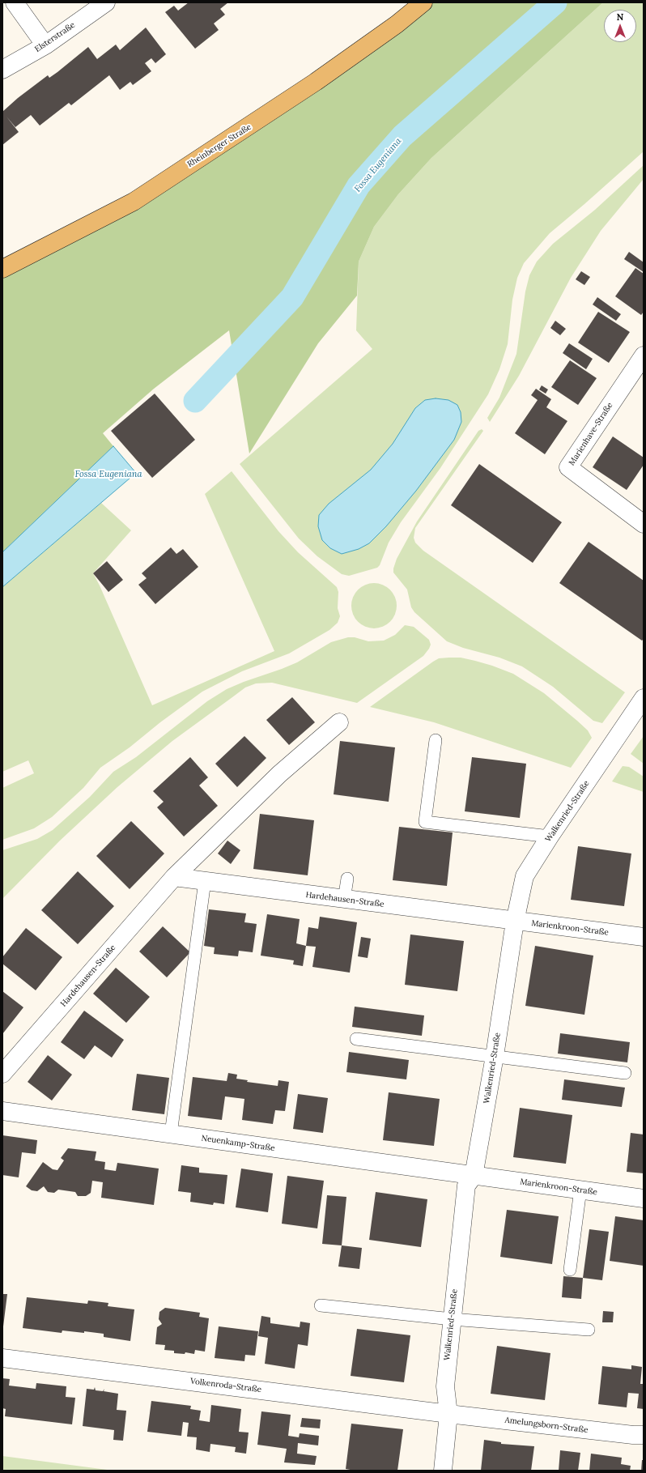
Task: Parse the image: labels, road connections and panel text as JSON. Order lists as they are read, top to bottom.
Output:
{
  "streets": {
    "main road": ["Rheinberger Straße"],
    "street": [
      "Elsterstraße",
      "Marienhave-Straße",
      "Walkenried-Straße",
      "Hardehausen-Straße",
      "Marienkroon-Straße",
      "Neuenkamp-Straße",
      "Volkenroda-Straße",
      "Amelungsborn-Straße"
    ]
  },
  "crossings": [
    ["Walkenried-Straße", "Hardehausen-Straße"],
    ["Walkenried-Straße", "Marienkroon-Straße"],
    ["Walkenried-Straße", "Neuenkamp-Straße"],
    ["Walkenried-Straße", "Volkenroda-Straße"],
    ["Walkenried-Straße", "Amelungsborn-Straße"],
    ["Hardehausen-Straße", "Marienkroon-Straße"],
    ["Marienkroon-Straße", "Neuenkamp-Straße"],
    ["Volkenroda-Straße", "Amelungsborn-Straße"]
  ],
  "water": ["Fossa Eugeniana"],
  "north": "top"
}
